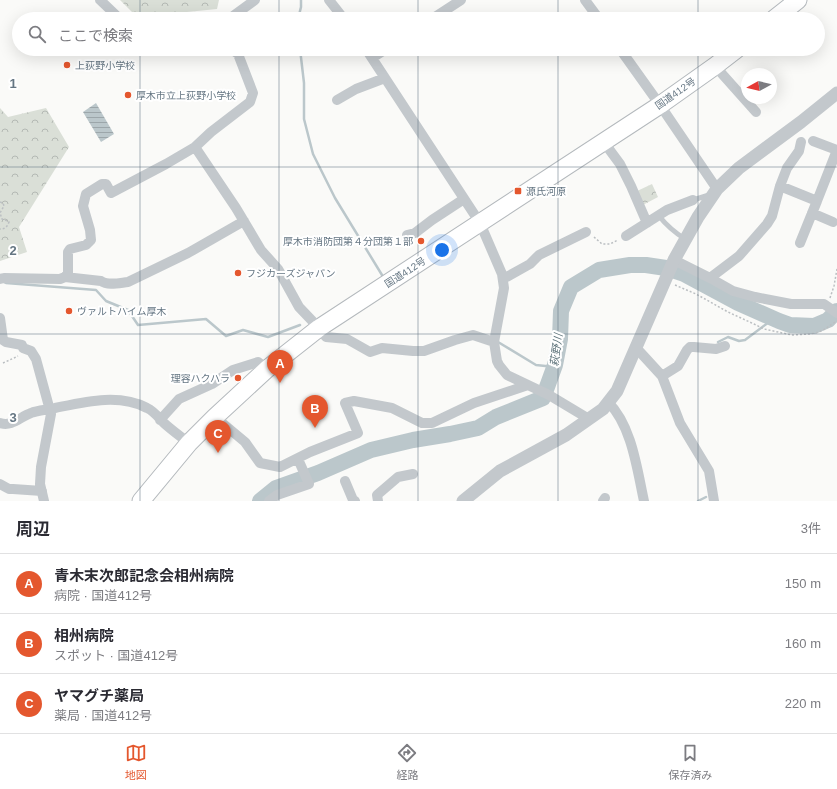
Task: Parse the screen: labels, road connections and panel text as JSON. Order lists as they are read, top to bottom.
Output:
{
  "streets": {
    "highway": ["国道412号"]
  },
  "water": ["萩野川"],
  "places": {
    "other": [
      "上荻野小学校",
      "厚木市立上荻野小学校",
      "厚木市消防団第４分団第１部",
      "フジカーズジャパン",
      "ヴァルトハイム厚木",
      "理容ハクハラ"
    ],
    "transit": ["源氏河原"]
  },
  "north": "left",
  "page": {
    "search": "ここで検索",
    "pins": ["A", "B", "C"],
    "heading": ["周辺", "3件"],
    "list": [
      {
        "mark": "A",
        "name": "青木末次郎記念会相州病院",
        "note": "病院 · 国道412号",
        "value": "150 m"
      },
      {
        "mark": "B",
        "name": "相州病院",
        "note": "スポット · 国道412号",
        "value": "160 m"
      },
      {
        "mark": "C",
        "name": "ヤマグチ薬局",
        "note": "薬局 · 国道412号",
        "value": "220 m"
      }
    ],
    "nav": ["地図", "経路", "保存済み"]
  },
  "grid": {
    "rows": ["1", "2", "3"]
  }
}
